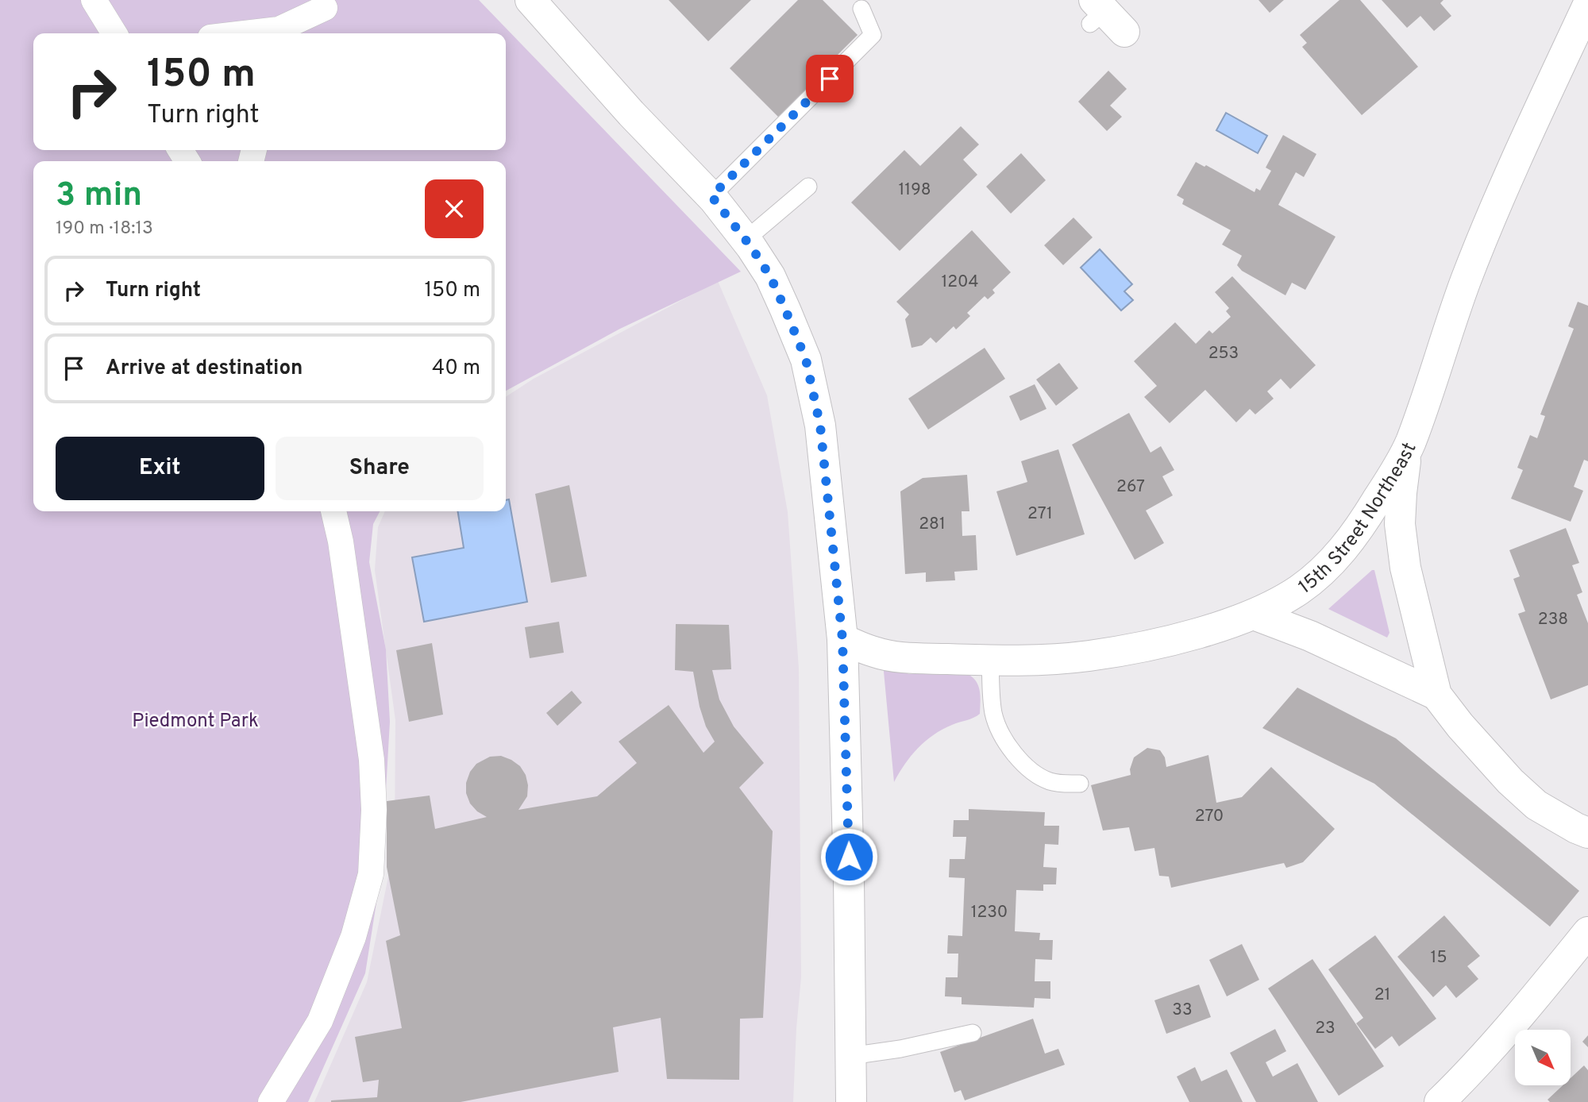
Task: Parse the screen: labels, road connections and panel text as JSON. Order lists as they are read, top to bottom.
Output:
{
  "streets": {
    "street": ["15th Street Northeast"]
  },
  "parks": ["Piedmont Park"],
  "house_numbers": [
    "1198",
    "1204",
    "253",
    "267",
    "271",
    "281",
    "238",
    "270",
    "1230",
    "15",
    "21",
    "33",
    "23"
  ],
  "north": "bottom right",
  "page": {
    "turn": ["150 m", "Turn right"],
    "heading": ["3 min", "190 m · 18:13"],
    "list": [
      {
        "name": "Turn right",
        "value": "150 m"
      },
      {
        "name": "Arrive at destination",
        "value": "40 m"
      }
    ],
    "buttons": ["Exit", "Share"]
  }
}
